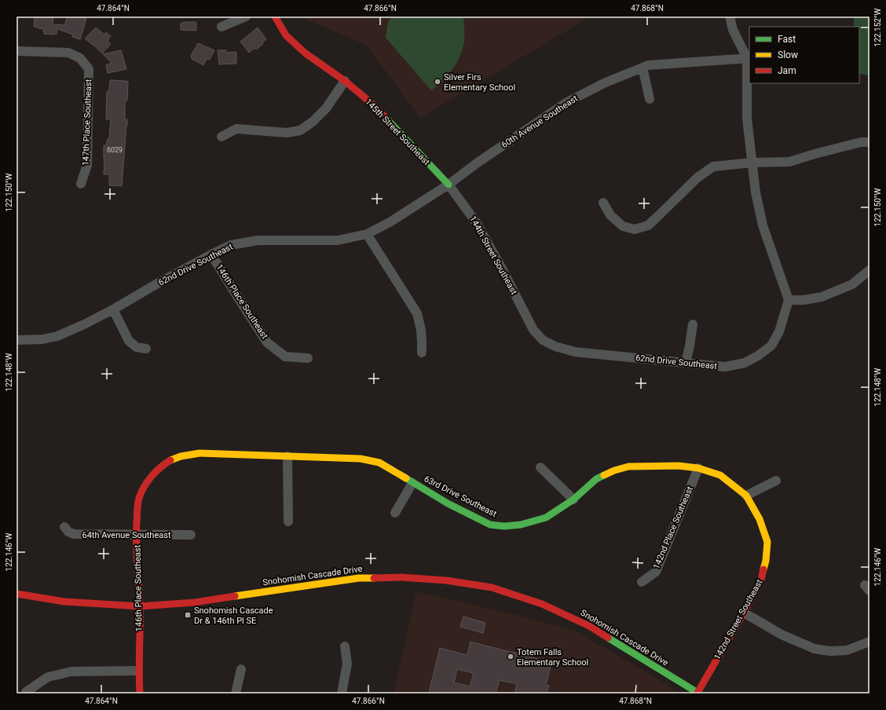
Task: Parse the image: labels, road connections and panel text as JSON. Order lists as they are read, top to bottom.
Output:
{
  "streets": {
    "street": [
      "60th Avenue Southeast",
      "147th Place Southeast",
      "145th Street Southeast",
      "144th Street Southeast",
      "62nd Drive Southeast",
      "146th Place Southeast",
      "63rd Drive Southeast",
      "142nd Place Southeast",
      "64th Avenue Southeast",
      "Snohomish Cascade Drive",
      "142nd Street Southeast"
    ]
  },
  "crossings": [
    ["60th Avenue Southeast", "145th Street Southeast"],
    ["60th Avenue Southeast", "144th Street Southeast"],
    ["60th Avenue Southeast", "62nd Drive Southeast"],
    ["145th Street Southeast", "144th Street Southeast"],
    ["145th Street Southeast", "62nd Drive Southeast"],
    ["144th Street Southeast", "62nd Drive Southeast"],
    ["62nd Drive Southeast", "146th Place Southeast"],
    ["146th Place Southeast", "63rd Drive Southeast"],
    ["146th Place Southeast", "64th Avenue Southeast"],
    ["146th Place Southeast", "Snohomish Cascade Drive"],
    ["63rd Drive Southeast", "142nd Place Southeast"],
    ["63rd Drive Southeast", "142nd Street Southeast"],
    ["Snohomish Cascade Drive", "142nd Street Southeast"]
  ],
  "places": {
    "other": ["Silver Firs Elementary School", "Totem Falls Elementary School"],
    "transit": ["Snohomish Cascade Dr & 146th Pl SE"]
  },
  "house_numbers": ["6029"],
  "legend": ["Fast", "Slow", "Jam"],
  "coordinates": [
    "47.864°N",
    "47.866°N",
    "47.868°N",
    "122.152°W",
    "122.150°W",
    "122.148°W",
    "122.146°W"
  ]
}
